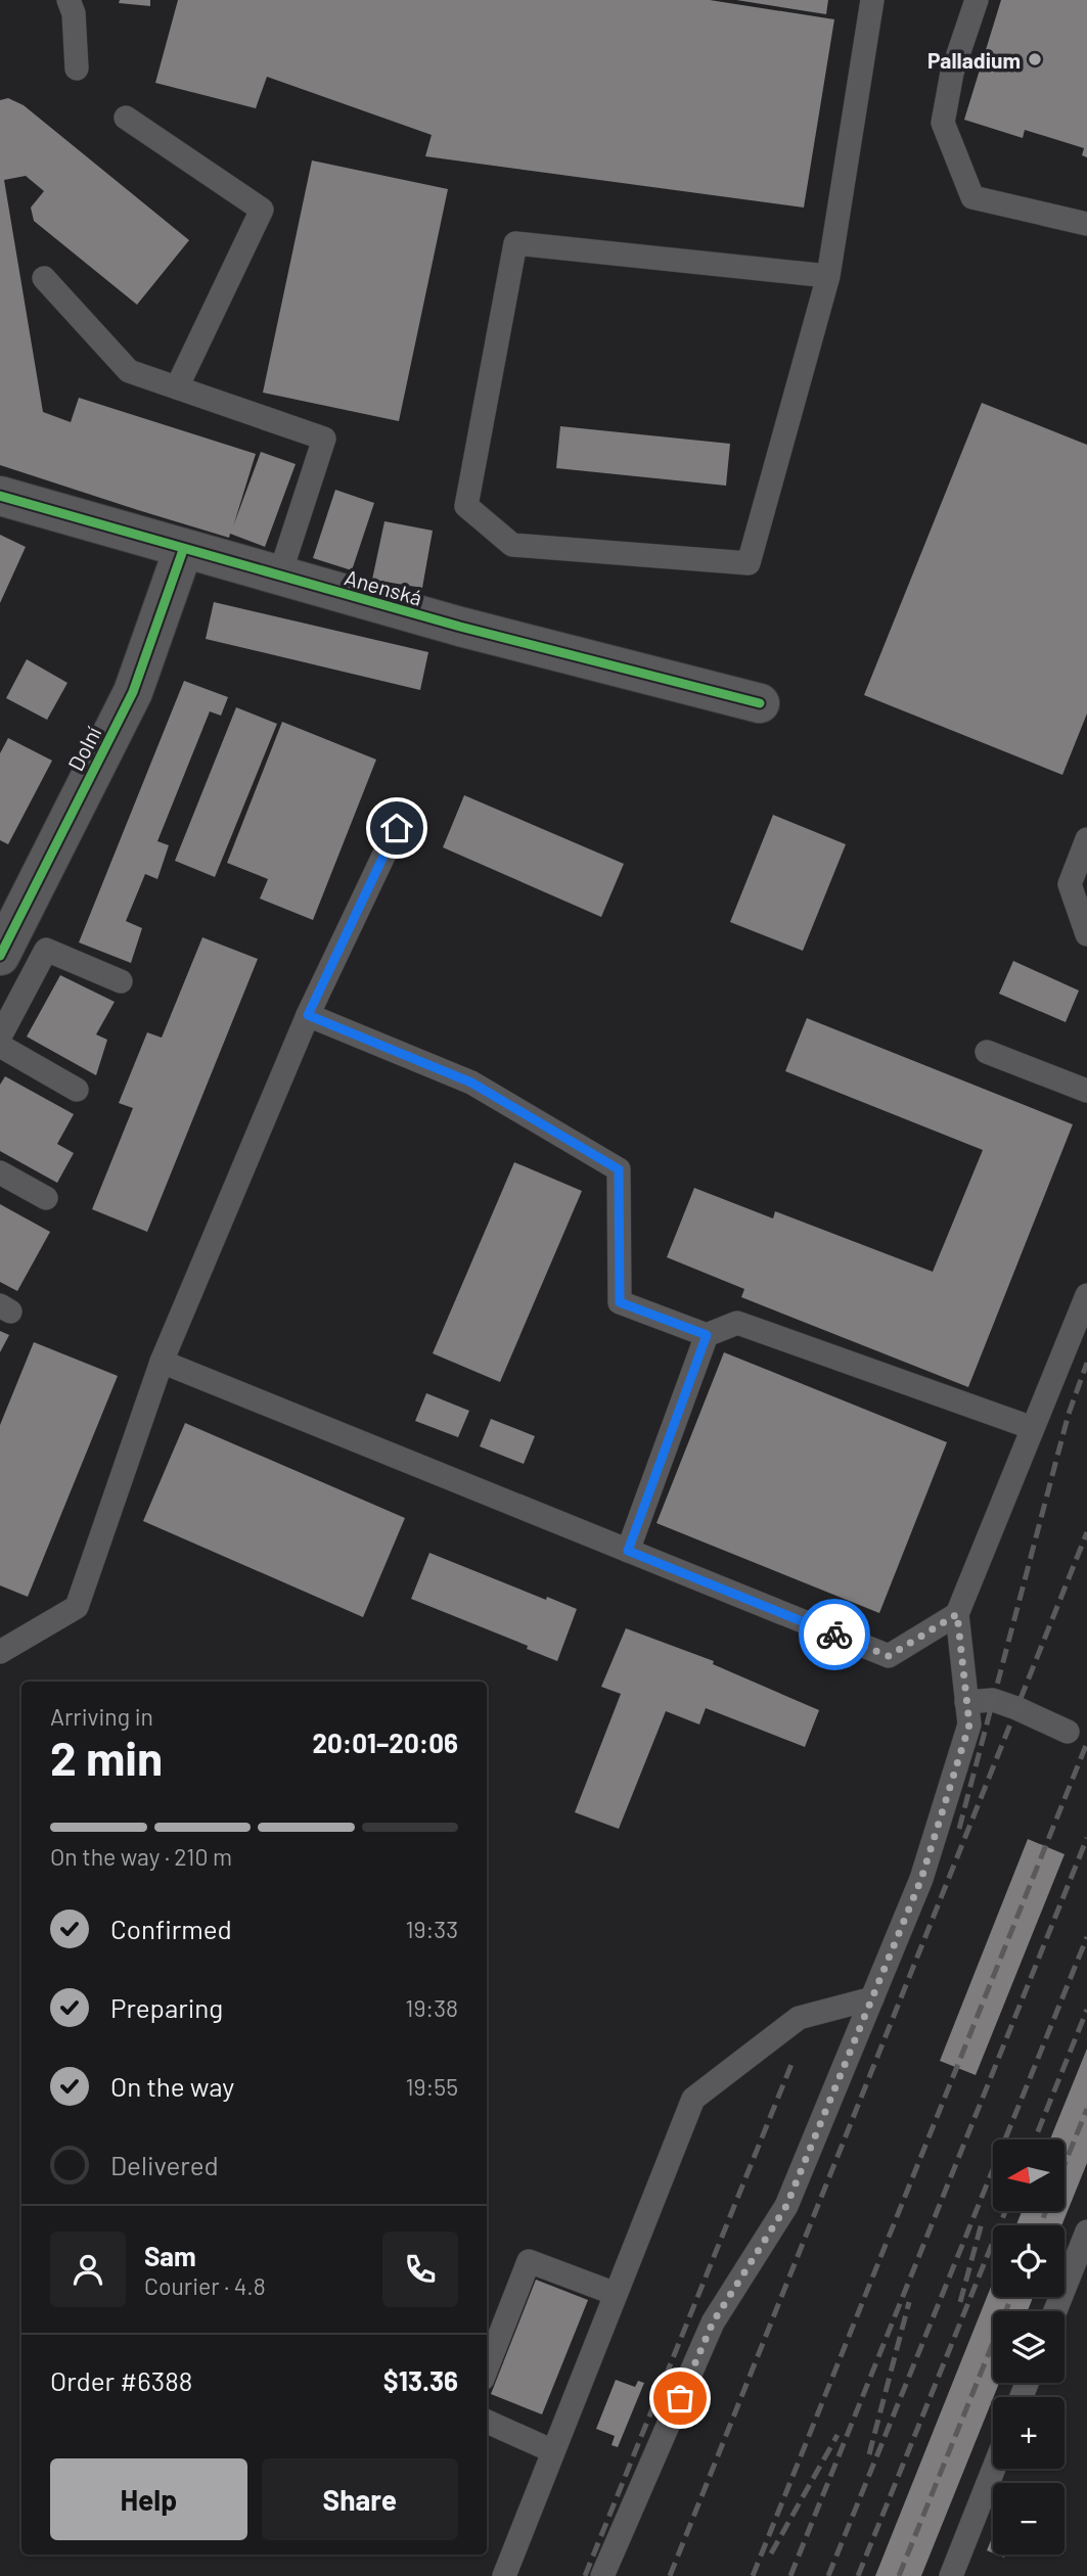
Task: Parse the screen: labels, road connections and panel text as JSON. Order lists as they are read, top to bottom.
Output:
{
  "streets": {
    "street": ["Anenská", "Dolní"]
  },
  "crossings": [
    ["Anenská", "Dolní"]
  ],
  "places": ["Palladium"],
  "north": "left",
  "page": {
    "heading": ["2 min", "Arriving in", "20:01–20:06"],
    "panel": [
      "Sam",
      "Courier · 4.8",
      "Order #6388",
      "$13.36"
    ],
    "bar": "On the way · 210 m",
    "list": [
      ["Confirmed", "19:33"],
      ["Preparing", "19:38"],
      ["On the way", "19:55"],
      "Delivered"
    ],
    "map_buttons": ["+", "−"],
    "buttons": ["Help", "Share"]
  }
}
